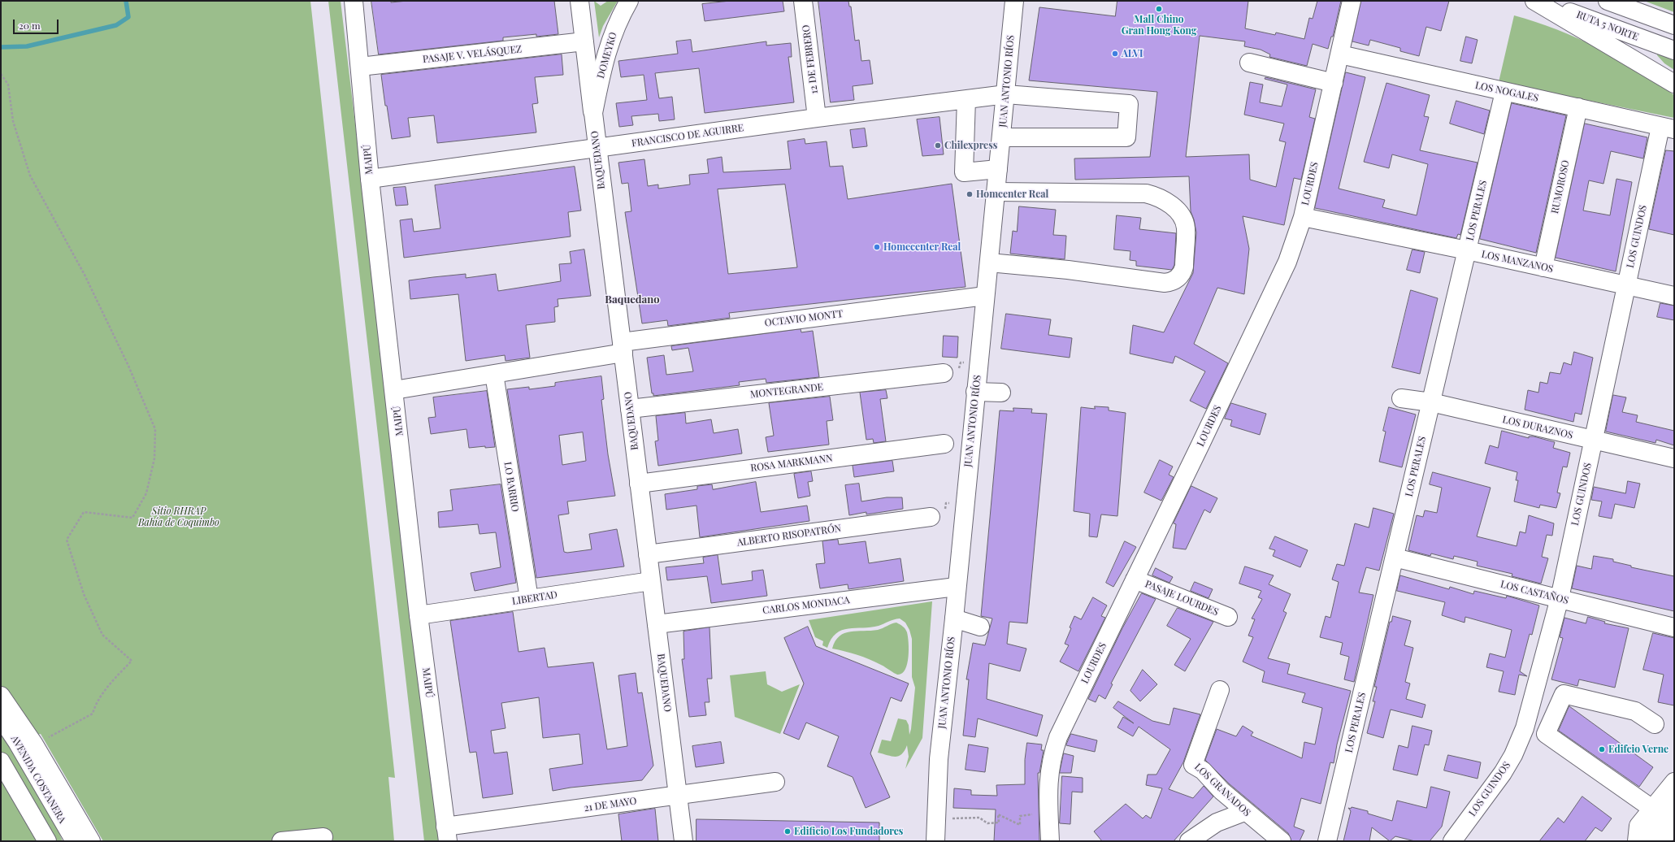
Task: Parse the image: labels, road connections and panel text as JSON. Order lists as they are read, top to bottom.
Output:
{
  "streets": {
    "main road": [
      "RUTA 5 NORTE",
      "PASAJE V. VELÁSQUEZ",
      "DOMEYKO",
      "12 DE FEBRERO",
      "JUAN ANTONIO RÍOS",
      "LOS NOGALES",
      "FRANCISCO DE AGUIRRE",
      "MAIPÚ",
      "BAQUEDANO",
      "LOURDES",
      "RUMOROSO",
      "LOS PERALES",
      "LOS GUINDOS",
      "LOS MANZANOS",
      "OCTAVIO MONTT",
      "MONTEGRANDE",
      "LOS DURAZNOS",
      "ROSA MARKMANN",
      "LO BARRIO",
      "ALBERTO RISOPATRÓN",
      "LOS CASTAÑOS",
      "LIBERTAD",
      "PASAJE LOURDES",
      "CARLOS MONDACA",
      "AVENIDA COSTANERA",
      "LOS GRANADOS",
      "21 DE MAYO"
    ]
  },
  "crossings": [
    ["PASAJE V. VELÁSQUEZ", "MAIPÚ"],
    ["PASAJE V. VELÁSQUEZ", "BAQUEDANO"],
    ["DOMEYKO", "BAQUEDANO"],
    ["12 DE FEBRERO", "FRANCISCO DE AGUIRRE"],
    ["JUAN ANTONIO RÍOS", "FRANCISCO DE AGUIRRE"],
    ["JUAN ANTONIO RÍOS", "OCTAVIO MONTT"],
    ["JUAN ANTONIO RÍOS", "CARLOS MONDACA"],
    ["LOS NOGALES", "LOURDES"],
    ["LOS NOGALES", "RUMOROSO"],
    ["LOS NOGALES", "LOS PERALES"],
    ["LOS NOGALES", "LOS GUINDOS"],
    ["FRANCISCO DE AGUIRRE", "MAIPÚ"],
    ["FRANCISCO DE AGUIRRE", "BAQUEDANO"],
    ["MAIPÚ", "LIBERTAD"],
    ["MAIPÚ", "21 DE MAYO"],
    ["BAQUEDANO", "OCTAVIO MONTT"],
    ["BAQUEDANO", "MONTEGRANDE"],
    ["BAQUEDANO", "ROSA MARKMANN"],
    ["BAQUEDANO", "ALBERTO RISOPATRÓN"],
    ["BAQUEDANO", "LIBERTAD"],
    ["BAQUEDANO", "CARLOS MONDACA"],
    ["BAQUEDANO", "21 DE MAYO"],
    ["LOURDES", "LOS MANZANOS"],
    ["LOURDES", "PASAJE LOURDES"],
    ["RUMOROSO", "LOS MANZANOS"],
    ["LOS PERALES", "LOS MANZANOS"],
    ["LOS PERALES", "LOS DURAZNOS"],
    ["LOS PERALES", "LOS CASTAÑOS"],
    ["LOS GUINDOS", "LOS MANZANOS"],
    ["LOS GUINDOS", "LOS DURAZNOS"],
    ["LOS GUINDOS", "LOS CASTAÑOS"],
    ["LO BARRIO", "LIBERTAD"]
  ],
  "districts": ["Baquedano"],
  "parks": ["Sitio RHRAP Bahía de Coquimbo"],
  "places": [
    "Mall Chino Gran Hong Kong",
    "ALVI",
    "Chilexpress",
    "Homcenter Real",
    "Homecenter Real",
    "Edifcio Verne",
    "Edificio Los Fundadores"
  ],
  "scale_bar": "20 m"
}
